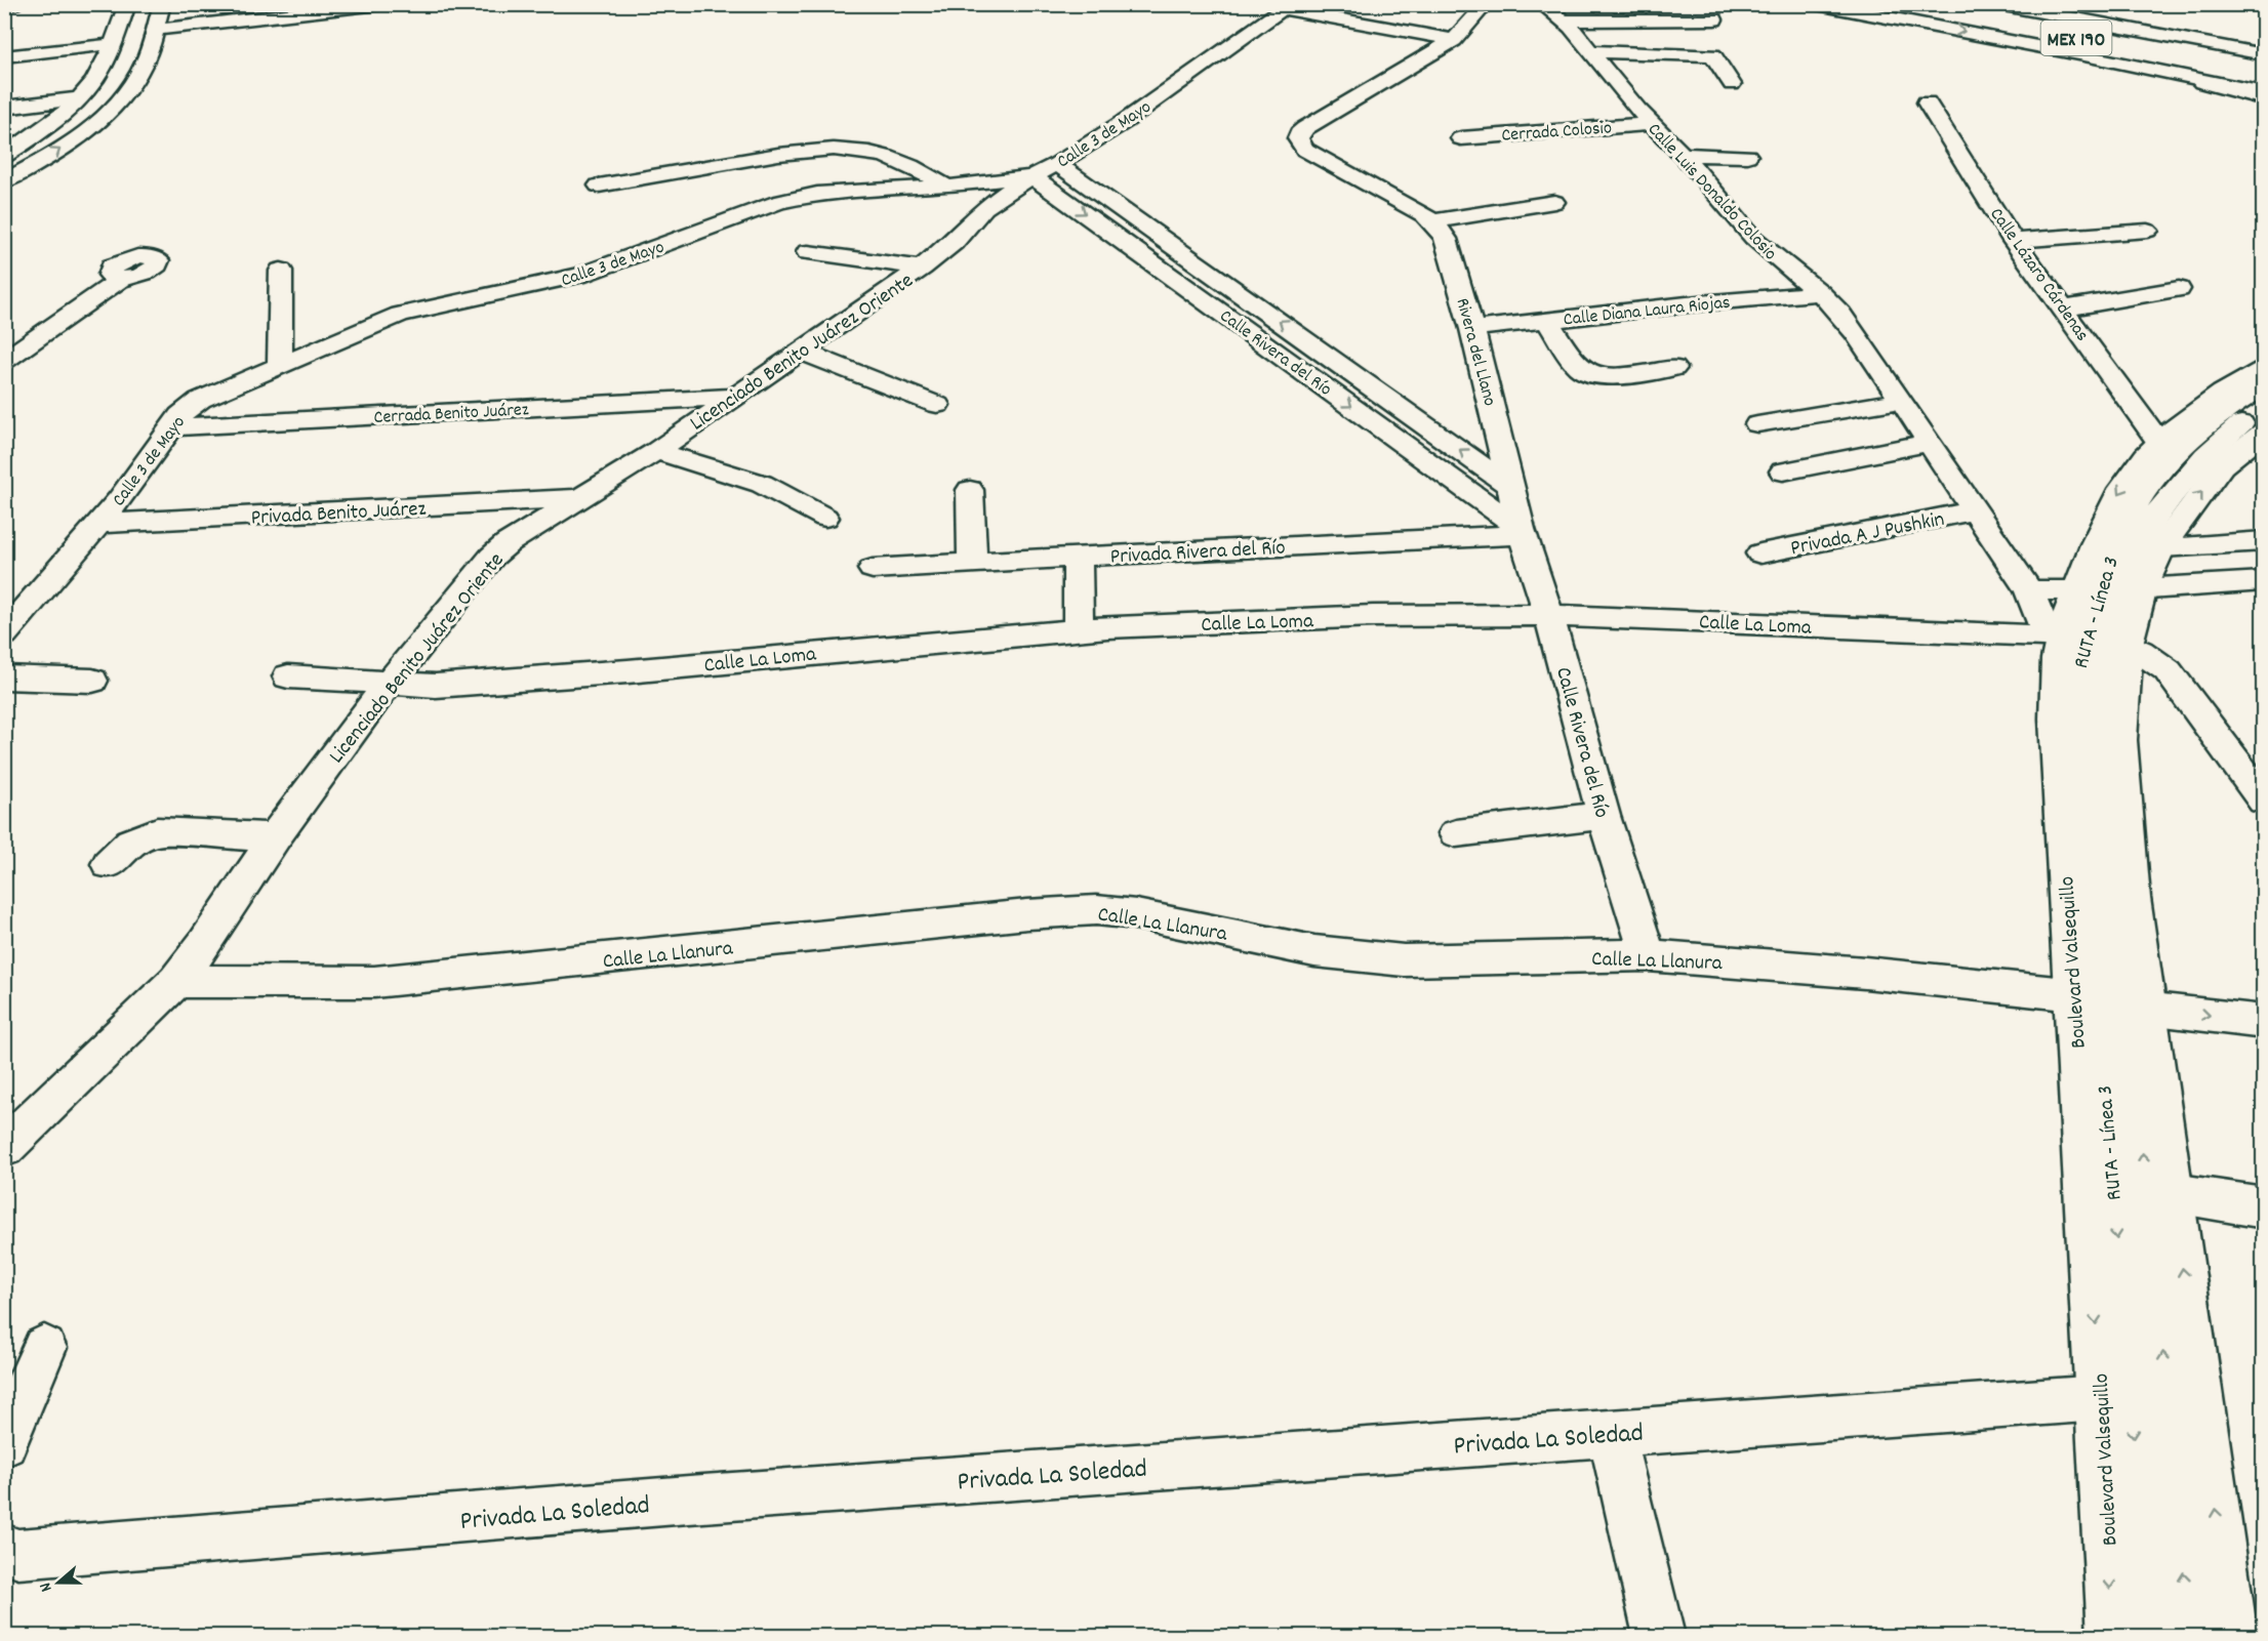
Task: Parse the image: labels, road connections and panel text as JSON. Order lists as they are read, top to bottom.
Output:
{
  "streets": {
    "main road": [
      "MEX 190",
      "Cerrada Colosio",
      "Calle 3 de Mayo",
      "Calle Luis Donaldo Colosio",
      "Calle Lázaro Cárdenas",
      "Calle Diana Laura Riojas",
      "Licenciado Benito Juárez Oriente",
      "Calle Rivera del Río",
      "Rivera del Llano",
      "Cerrada Benito Juárez",
      "Privada Benito Juárez",
      "Privada A J Pushkin",
      "Privada Rivera del Río",
      "RUTA - Línea 3",
      "Calle La Loma",
      "Calle La Llanura",
      "Boulevard Valsequillo",
      "Privada La Soledad"
    ]
  },
  "crossings": [
    ["Cerrada Colosio", "Calle Luis Donaldo Colosio"],
    ["Calle 3 de Mayo", "Licenciado Benito Juárez Oriente"],
    ["Calle 3 de Mayo", "Calle Rivera del Río"],
    ["Calle 3 de Mayo", "Cerrada Benito Juárez"],
    ["Calle 3 de Mayo", "Privada Benito Juárez"],
    ["Calle Luis Donaldo Colosio", "Calle Diana Laura Riojas"],
    ["Calle Luis Donaldo Colosio", "Privada A J Pushkin"],
    ["Calle Luis Donaldo Colosio", "RUTA - Línea 3"],
    ["Calle Luis Donaldo Colosio", "Calle La Loma"],
    ["Calle Luis Donaldo Colosio", "Boulevard Valsequillo"],
    ["Calle Diana Laura Riojas", "Rivera del Llano"],
    ["Licenciado Benito Juárez Oriente", "Calle Rivera del Río"],
    ["Licenciado Benito Juárez Oriente", "Cerrada Benito Juárez"],
    ["Licenciado Benito Juárez Oriente", "Privada Benito Juárez"],
    ["Licenciado Benito Juárez Oriente", "Calle La Loma"],
    ["Licenciado Benito Juárez Oriente", "Calle La Llanura"],
    ["Calle Rivera del Río", "Rivera del Llano"],
    ["Calle Rivera del Río", "Privada Rivera del Río"],
    ["Calle Rivera del Río", "Calle La Loma"],
    ["Calle Rivera del Río", "Calle La Llanura"],
    ["RUTA - Línea 3", "Calle La Loma"],
    ["RUTA - Línea 3", "Boulevard Valsequillo"],
    ["Calle La Loma", "Boulevard Valsequillo"],
    ["Calle La Llanura", "Boulevard Valsequillo"],
    ["Boulevard Valsequillo", "Privada La Soledad"]
  ],
  "north": "left"
}
